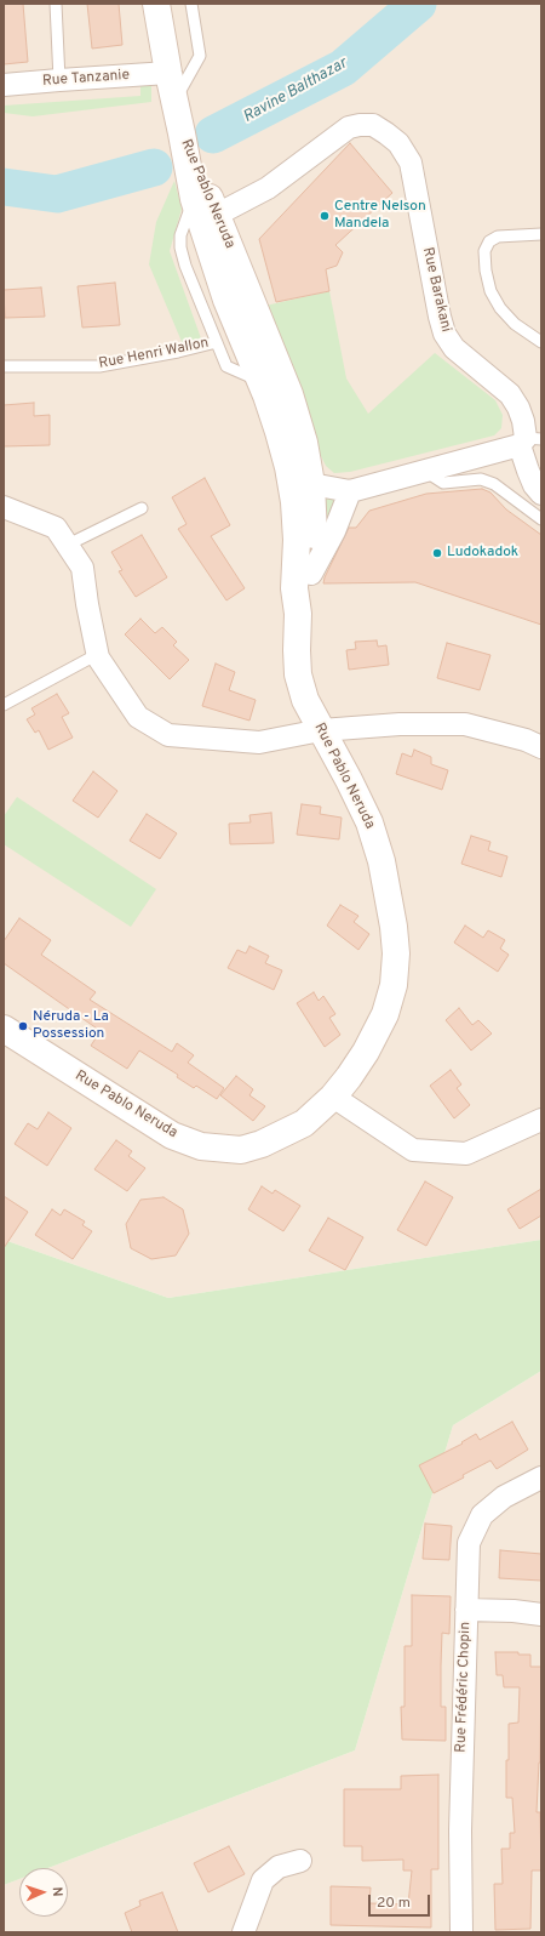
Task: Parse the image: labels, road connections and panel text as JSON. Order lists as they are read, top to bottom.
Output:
{
  "streets": {
    "main road": ["Rue Pablo Neruda"],
    "street": ["Rue Tanzanie", "Rue Barakani", "Rue Frédéric Chopin"],
    "lane": ["Rue Henri Wallon"]
  },
  "crossings": [
    ["Rue Pablo Neruda", "Rue Barakani"]
  ],
  "water": ["Ravine Balthazar"],
  "places": ["Centre Nelson Mandela", "Ludokadok", "Néruda - La Possession"],
  "scale_bar": "20 m",
  "north": "right"
}
